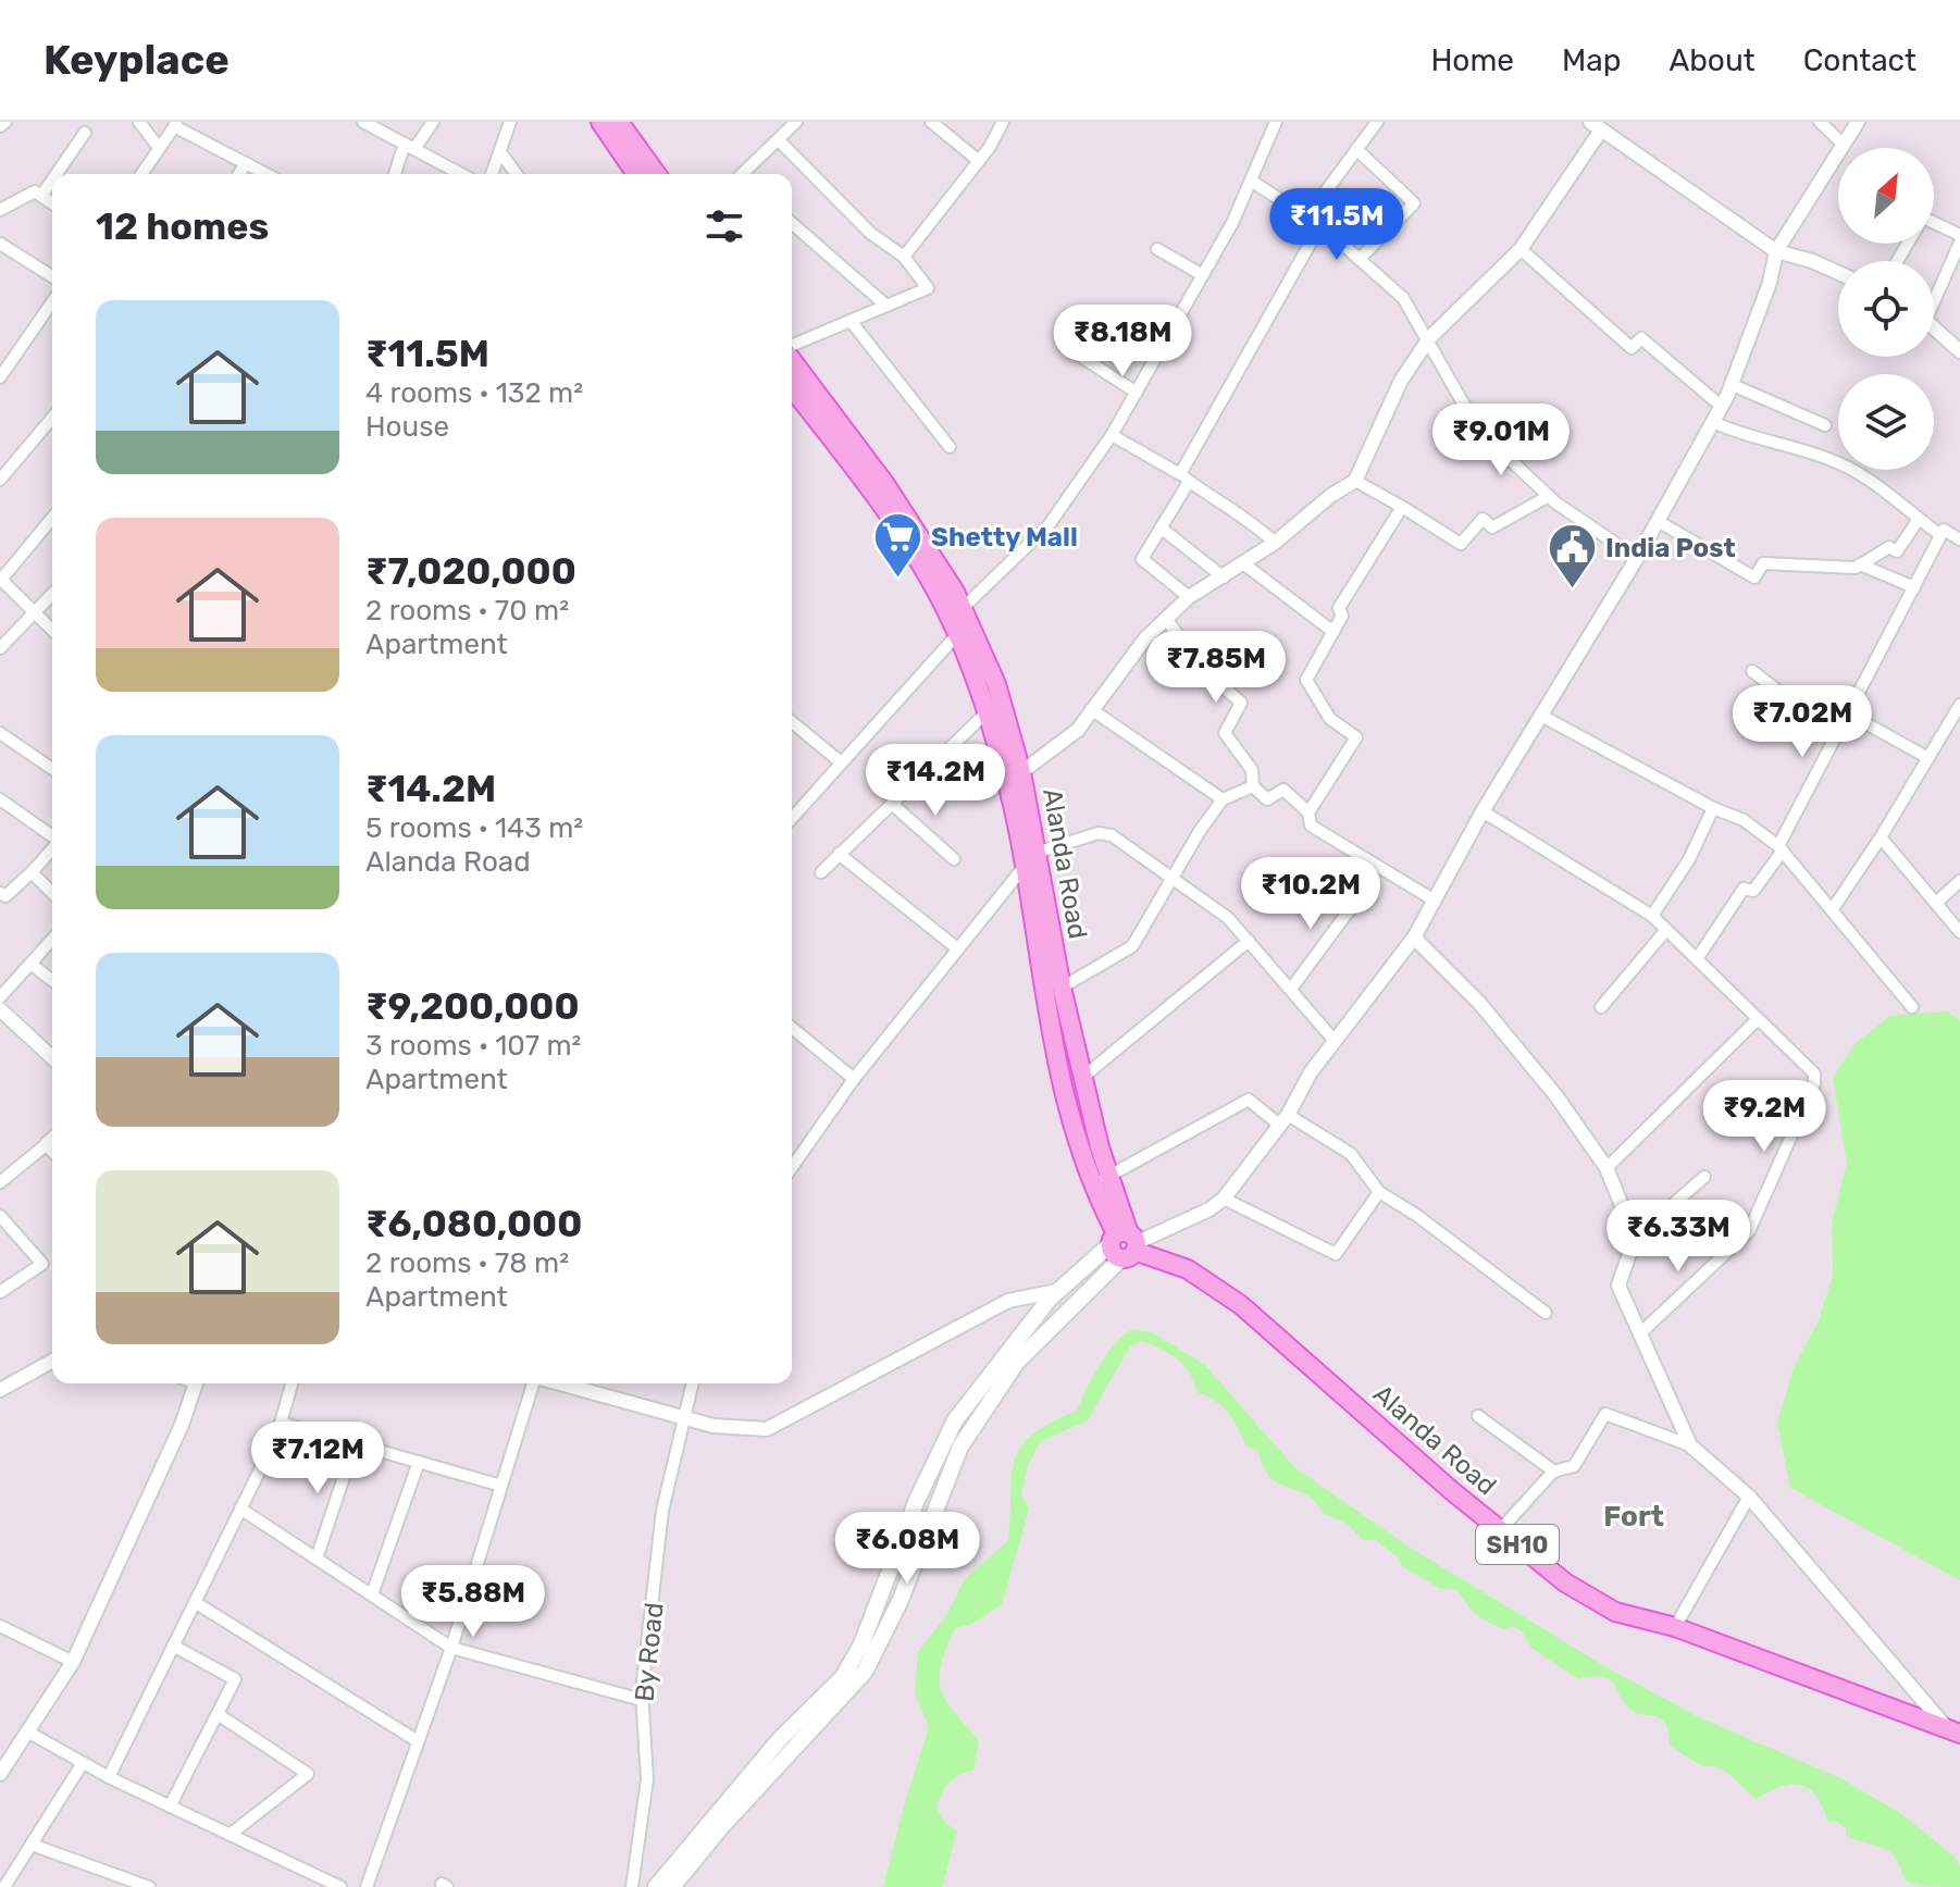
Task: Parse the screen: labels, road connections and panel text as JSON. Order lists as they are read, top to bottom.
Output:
{
  "streets": {
    "main road": ["Alanda Road", "SH10"],
    "street": ["By Road"]
  },
  "districts": ["Fort"],
  "places": {
    "supermarket": ["Shetty Mall"],
    "public building": ["India Post"]
  },
  "north": "top right",
  "page": {
    "header": "Keyplace",
    "nav": [
      "Home",
      "Map",
      "About",
      "Contact"
    ],
    "heading": "12 homes",
    "price": [
      "₹11.5M",
      "₹8.18M",
      "₹9.01M",
      "₹7.85M",
      "₹7.02M",
      "₹14.2M",
      "₹10.2M",
      "₹9.2M",
      "₹6.33M",
      "₹7.12M",
      "₹6.08M",
      "₹5.88M"
    ],
    "list": [
      {
        "name": "₹11.5M",
        "note": "4 rooms · 132 m² · House"
      },
      {
        "name": "₹7,020,000",
        "note": "2 rooms · 70 m² · Apartment"
      },
      {
        "name": "₹14.2M",
        "note": "5 rooms · 143 m² · Alanda Road"
      },
      {
        "name": "₹9,200,000",
        "note": "3 rooms · 107 m² · Apartment"
      },
      {
        "name": "₹6,080,000",
        "note": "2 rooms · 78 m² · Apartment"
      }
    ]
  }
}
